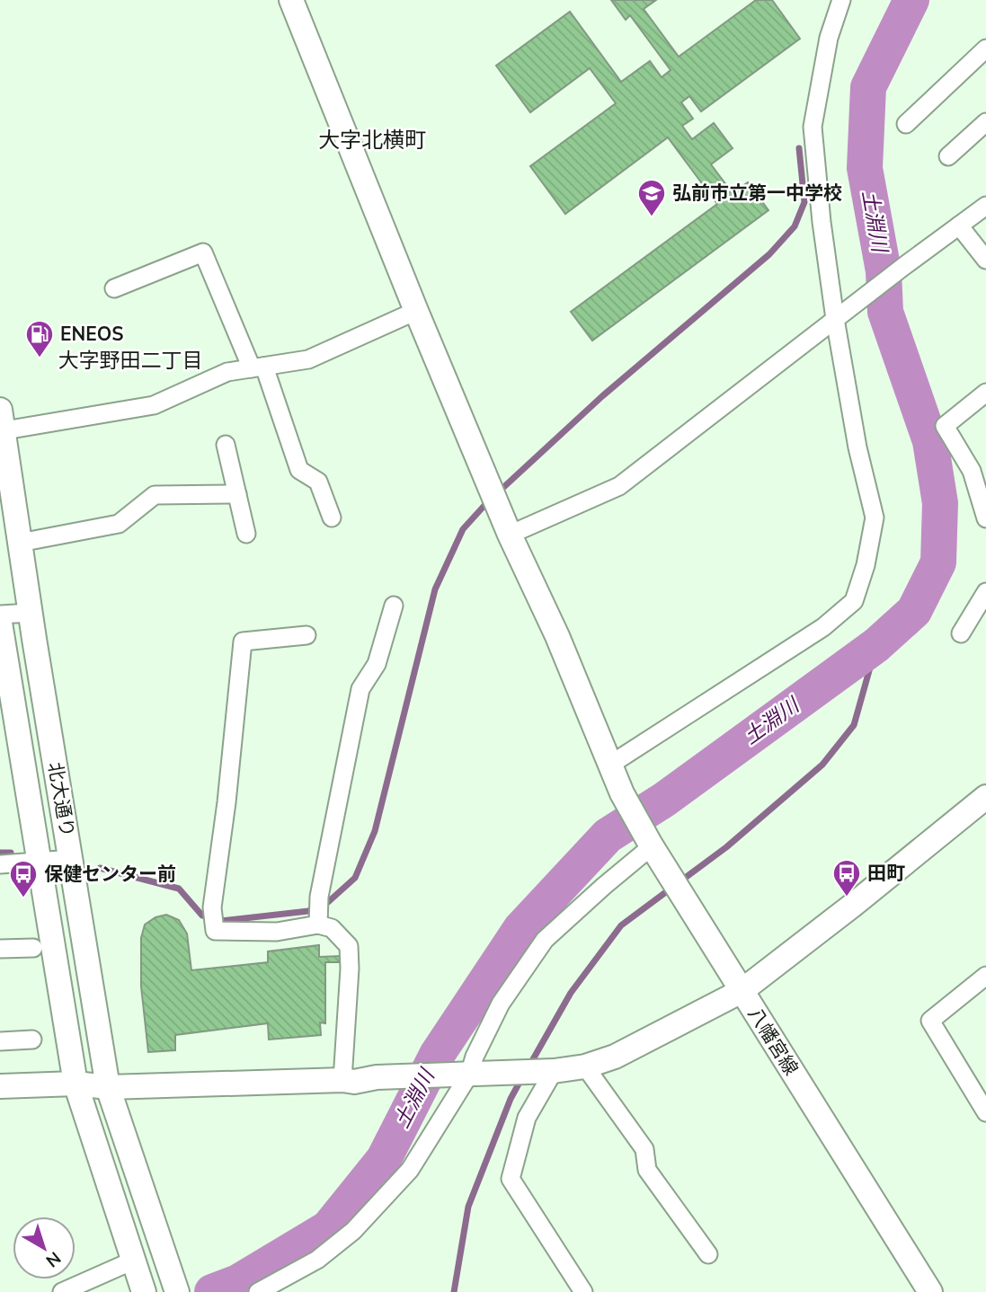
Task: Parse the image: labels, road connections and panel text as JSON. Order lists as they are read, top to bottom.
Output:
{
  "streets": {
    "street": ["北大通り", "八幡宮線"]
  },
  "districts": ["大字北横町", "大字野田二丁目"],
  "water": ["土淵川"],
  "places": {
    "school or university": ["弘前市立第一中学校"],
    "fuel station": ["ENEOS"],
    "bus stop": ["田町", "保健センター前"]
  },
  "north": "bottom right"
}
